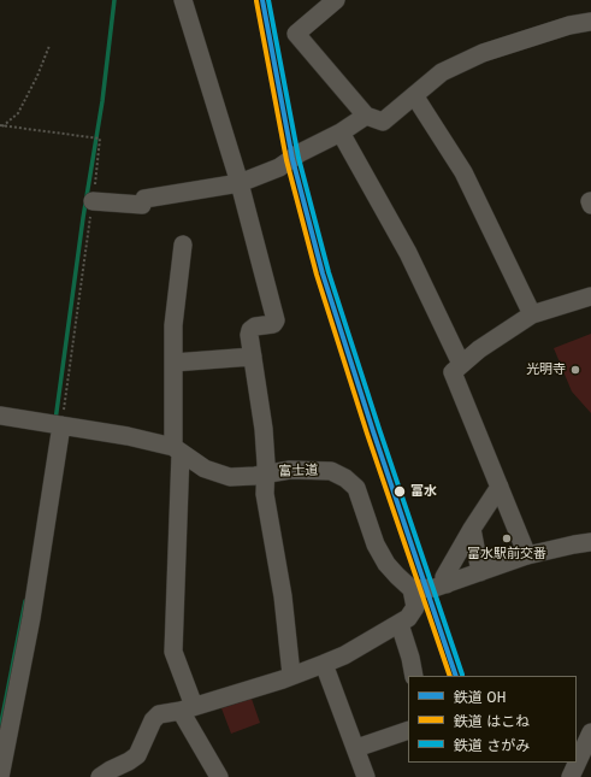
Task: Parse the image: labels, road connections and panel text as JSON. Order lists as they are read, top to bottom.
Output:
{
  "streets": {
    "street": ["富士道"]
  },
  "places": ["光明寺", "富水", "富水駅前交番"],
  "lines": ["rail line OH", "rail line さがみ", "rail line はこね"],
  "legend": ["鉄道 OH", "鉄道 はこね", "鉄道 さがみ"]
}
